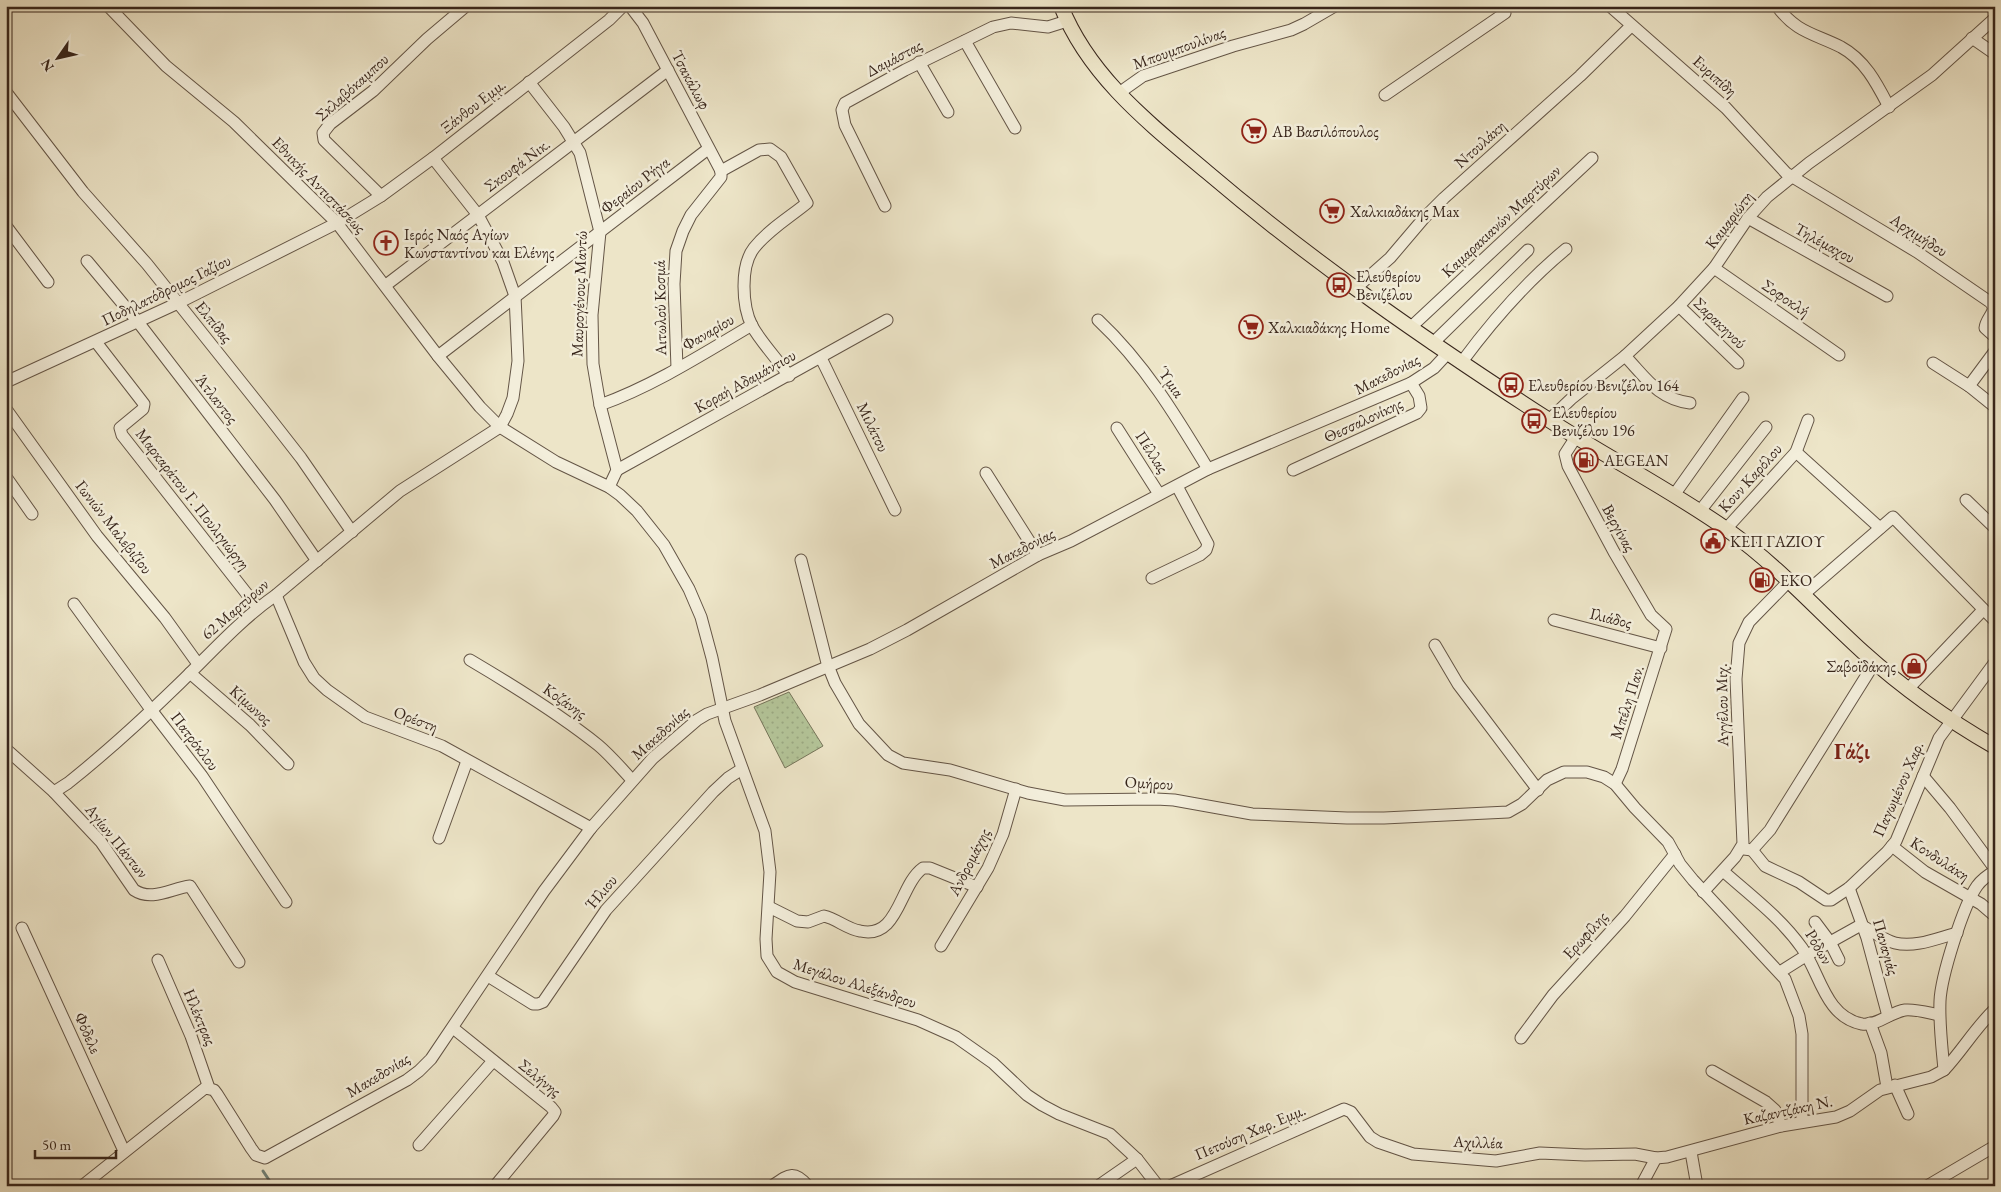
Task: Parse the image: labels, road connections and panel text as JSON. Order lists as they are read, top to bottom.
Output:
{
  "streets": {
    "street": [
      "Μπουμπουλίνας",
      "Δαμάστας",
      "Ευριπίδη",
      "Τσακάλωφ",
      "Σκλαβόκαμπου",
      "Ξάνθου Εμμ.",
      "Ντουλάκη",
      "Σκουφά Νικ.",
      "Εθνικής Αντιστάσεως",
      "Φεραίου Ρήγα",
      "Καμαριώτη",
      "Καμαρακιανών Μαρτύρων",
      "Αρχιμήδου",
      "Τηλέμαχου",
      "Ποδηλατόδρομος Γαζίου",
      "Μαυρογένους Μαντώ",
      "Σοφοκλή",
      "Αιτωλού Κοσμά",
      "Ελπίδας",
      "Σαρακηνού",
      "Φαναρίου",
      "Μακεδονίας",
      "Κοραή Αδαμάντιου",
      "Ύμια",
      "Άτλαντος",
      "Θεσσαλονίκης",
      "Μιλάτου",
      "Πέλλας",
      "Κουν Καρόλου",
      "Μαρκαράτου Γ. Πουλιγιώργη",
      "Γωνιών Μαλεβιζίου",
      "Βεργίνας",
      "62 Μαρτύρων",
      "Ιλιάδος",
      "Κοζάνης",
      "Μπέλη Παν.",
      "Κίμωνος",
      "Αγγέλου Μιχ.",
      "Ορέστη",
      "Πατρόκλου",
      "Ομήρου",
      "Παγωμένου Χαρ.",
      "Αγίων Πάντων",
      "Κονδυλάκη",
      "Ανδρομάχης",
      "Ήλιου",
      "Ερωφίλης",
      "Ρόδων",
      "Παναγιάς",
      "Μεγάλου Αλεξάνδρου",
      "Ηλέκτρας",
      "Φόδελε",
      "Σελήνης",
      "Καζαντζάκη Ν.",
      "Πετούση Χαρ. Εμμ.",
      "Αχιλλέα"
    ]
  },
  "crossings": [
    ["Ευριπίδη", "Ντουλάκη"],
    ["Ευριπίδη", "Καμαριώτη"],
    ["Ευριπίδη", "Αρχιμήδου"],
    ["Τσακάλωφ", "Σκουφά Νικ."],
    ["Τσακάλωφ", "Φεραίου Ρήγα"],
    ["Τσακάλωφ", "Αιτωλού Κοσμά"],
    ["Σκλαβόκαμπου", "Ξάνθου Εμμ."],
    ["Ξάνθου Εμμ.", "Εθνικής Αντιστάσεως"],
    ["Ξάνθου Εμμ.", "Ποδηλατόδρομος Γαζίου"],
    ["Ξάνθου Εμμ.", "Μαυρογένους Μαντώ"],
    ["Σκουφά Νικ.", "Εθνικής Αντιστάσεως"],
    ["Σκουφά Νικ.", "Μαυρογένους Μαντώ"],
    ["Εθνικής Αντιστάσεως", "Φεραίου Ρήγα"],
    ["Εθνικής Αντιστάσεως", "Ποδηλατόδρομος Γαζίου"],
    ["Εθνικής Αντιστάσεως", "62 Μαρτύρων"],
    ["Εθνικής Αντιστάσεως", "Μεγάλου Αλεξάνδρου"],
    ["Φεραίου Ρήγα", "Μαυρογένους Μαντώ"],
    ["Καμαριώτη", "Αρχιμήδου"],
    ["Καμαριώτη", "Τηλέμαχου"],
    ["Καμαριώτη", "Σοφοκλή"],
    ["Καμαριώτη", "Σαρακηνού"],
    ["Ποδηλατόδρομος Γαζίου", "Ελπίδας"],
    ["Ποδηλατόδρομος Γαζίου", "Άτλαντος"],
    ["Ποδηλατόδρομος Γαζίου", "Μαρκαράτου Γ. Πουλιγιώργη"],
    ["Μαυρογένους Μαντώ", "Φαναρίου"],
    ["Μαυρογένους Μαντώ", "Κοραή Αδαμάντιου"],
    ["Αιτωλού Κοσμά", "Φαναρίου"],
    ["Ελπίδας", "62 Μαρτύρων"],
    ["Μακεδονίας", "Ύμια"],
    ["Μακεδονίας", "Θεσσαλονίκης"],
    ["Μακεδονίας", "Πέλλας"],
    ["Μακεδονίας", "Κοζάνης"],
    ["Μακεδονίας", "Ορέστη"],
    ["Μακεδονίας", "Ομήρου"],
    ["Μακεδονίας", "Ήλιου"],
    ["Μακεδονίας", "Μεγάλου Αλεξάνδρου"],
    ["Μακεδονίας", "Ηλέκτρας"],
    ["Μακεδονίας", "Σελήνης"],
    ["Κοραή Αδαμάντιου", "Μιλάτου"],
    ["Άτλαντος", "62 Μαρτύρων"],
    ["Μαρκαράτου Γ. Πουλιγιώργη", "62 Μαρτύρων"],
    ["Γωνιών Μαλεβιζίου", "62 Μαρτύρων"],
    ["Βεργίνας", "Μπέλη Παν."],
    ["62 Μαρτύρων", "Κίμωνος"],
    ["62 Μαρτύρων", "Ορέστη"],
    ["62 Μαρτύρων", "Πατρόκλου"],
    ["62 Μαρτύρων", "Αγίων Πάντων"],
    ["Ιλιάδος", "Μπέλη Παν."],
    ["Μπέλη Παν.", "Ομήρου"],
    ["Αγγέλου Μιχ.", "Παγωμένου Χαρ."],
    ["Ομήρου", "Ανδρομάχης"],
    ["Παγωμένου Χαρ.", "Κονδυλάκη"],
    ["Παγωμένου Χαρ.", "Παναγιάς"],
    ["Ήλιου", "Μεγάλου Αλεξάνδρου"],
    ["Καζαντζάκη Ν.", "Αχιλλέα"],
    ["Πετούση Χαρ. Εμμ.", "Αχιλλέα"]
  ],
  "districts": ["Γάζι"],
  "places": {
    "supermarket": ["ΑΒ Βασιλόπουλος", "Χαλκιαδάκης Max", "Χαλκιαδάκης Home"],
    "church": ["Ιερός Ναός Αγίων Κωνσταντίνου και Ελένης"],
    "bus stop": ["Ελευθερίου Βενιζέλου", "Ελευθερίου Βενιζέλου 164", "Ελευθερίου Βενιζέλου 196"],
    "fuel station": ["AEGEAN", "EKO"],
    "public building": ["ΚΕΠ ΓΑΖΙΟΥ"],
    "shop": ["Σαβοϊδάκης"]
  },
  "scale_bar": "50 m",
  "north": "bottom left"
}
